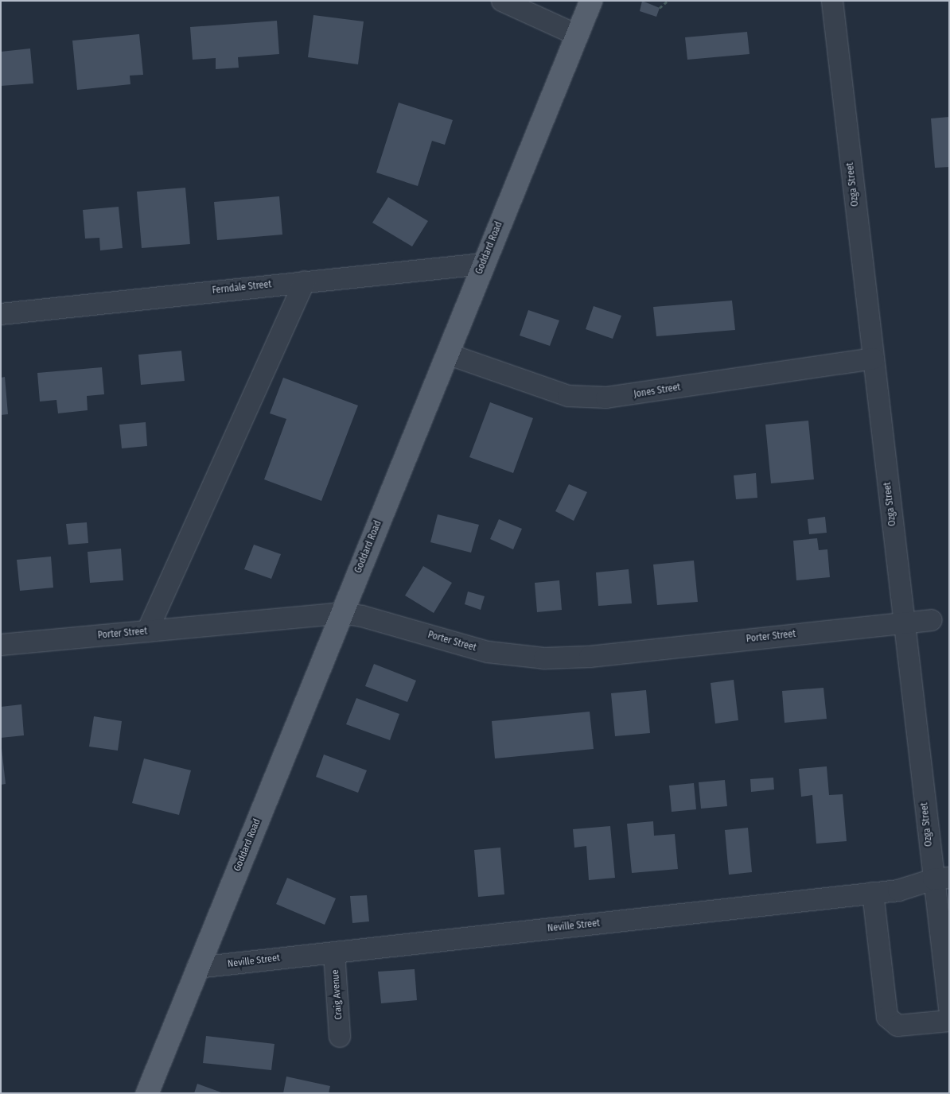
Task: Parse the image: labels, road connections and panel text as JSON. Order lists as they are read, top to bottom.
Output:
{
  "streets": {
    "main road": ["Goddard Road"],
    "street": [
      "Ozga Street",
      "Ferndale Street",
      "Jones Street",
      "Porter Street",
      "Neville Street",
      "Craig Avenue"
    ]
  },
  "crossings": [
    ["Ozga Street", "Jones Street"],
    ["Ozga Street", "Porter Street"],
    ["Ozga Street", "Neville Street"],
    ["Goddard Road", "Ferndale Street"],
    ["Goddard Road", "Jones Street"],
    ["Goddard Road", "Porter Street"],
    ["Goddard Road", "Neville Street"],
    ["Neville Street", "Craig Avenue"]
  ]
}
